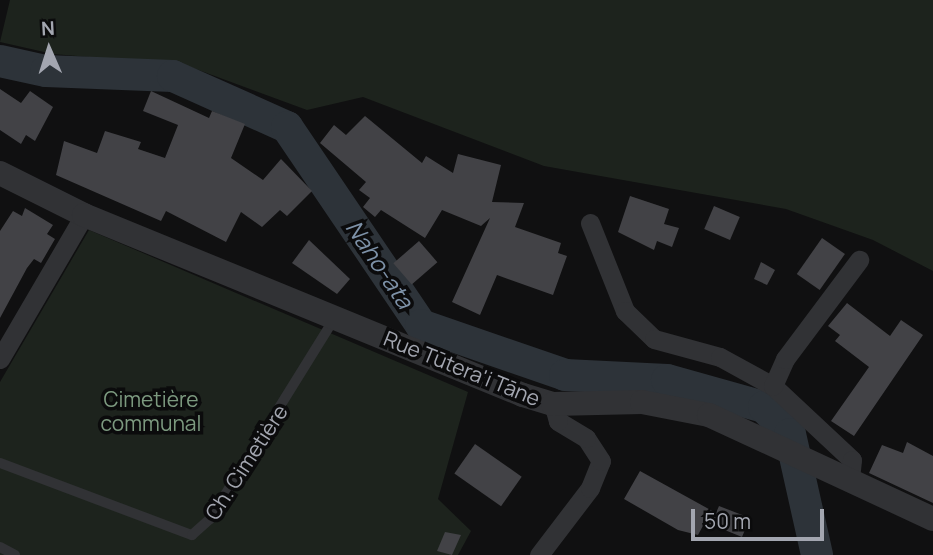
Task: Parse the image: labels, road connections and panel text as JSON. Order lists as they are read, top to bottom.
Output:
{
  "streets": {
    "street": ["Rue Tūtera'i Tāne"],
    "lane": ["Ch. Cimetière"]
  },
  "crossings": [
    ["Rue Tūtera'i Tāne", "Ch. Cimetière"]
  ],
  "water": ["Naho-ata"],
  "parks": ["Cimetière communal"],
  "scale_bar": "50 m",
  "north": "top"
}
